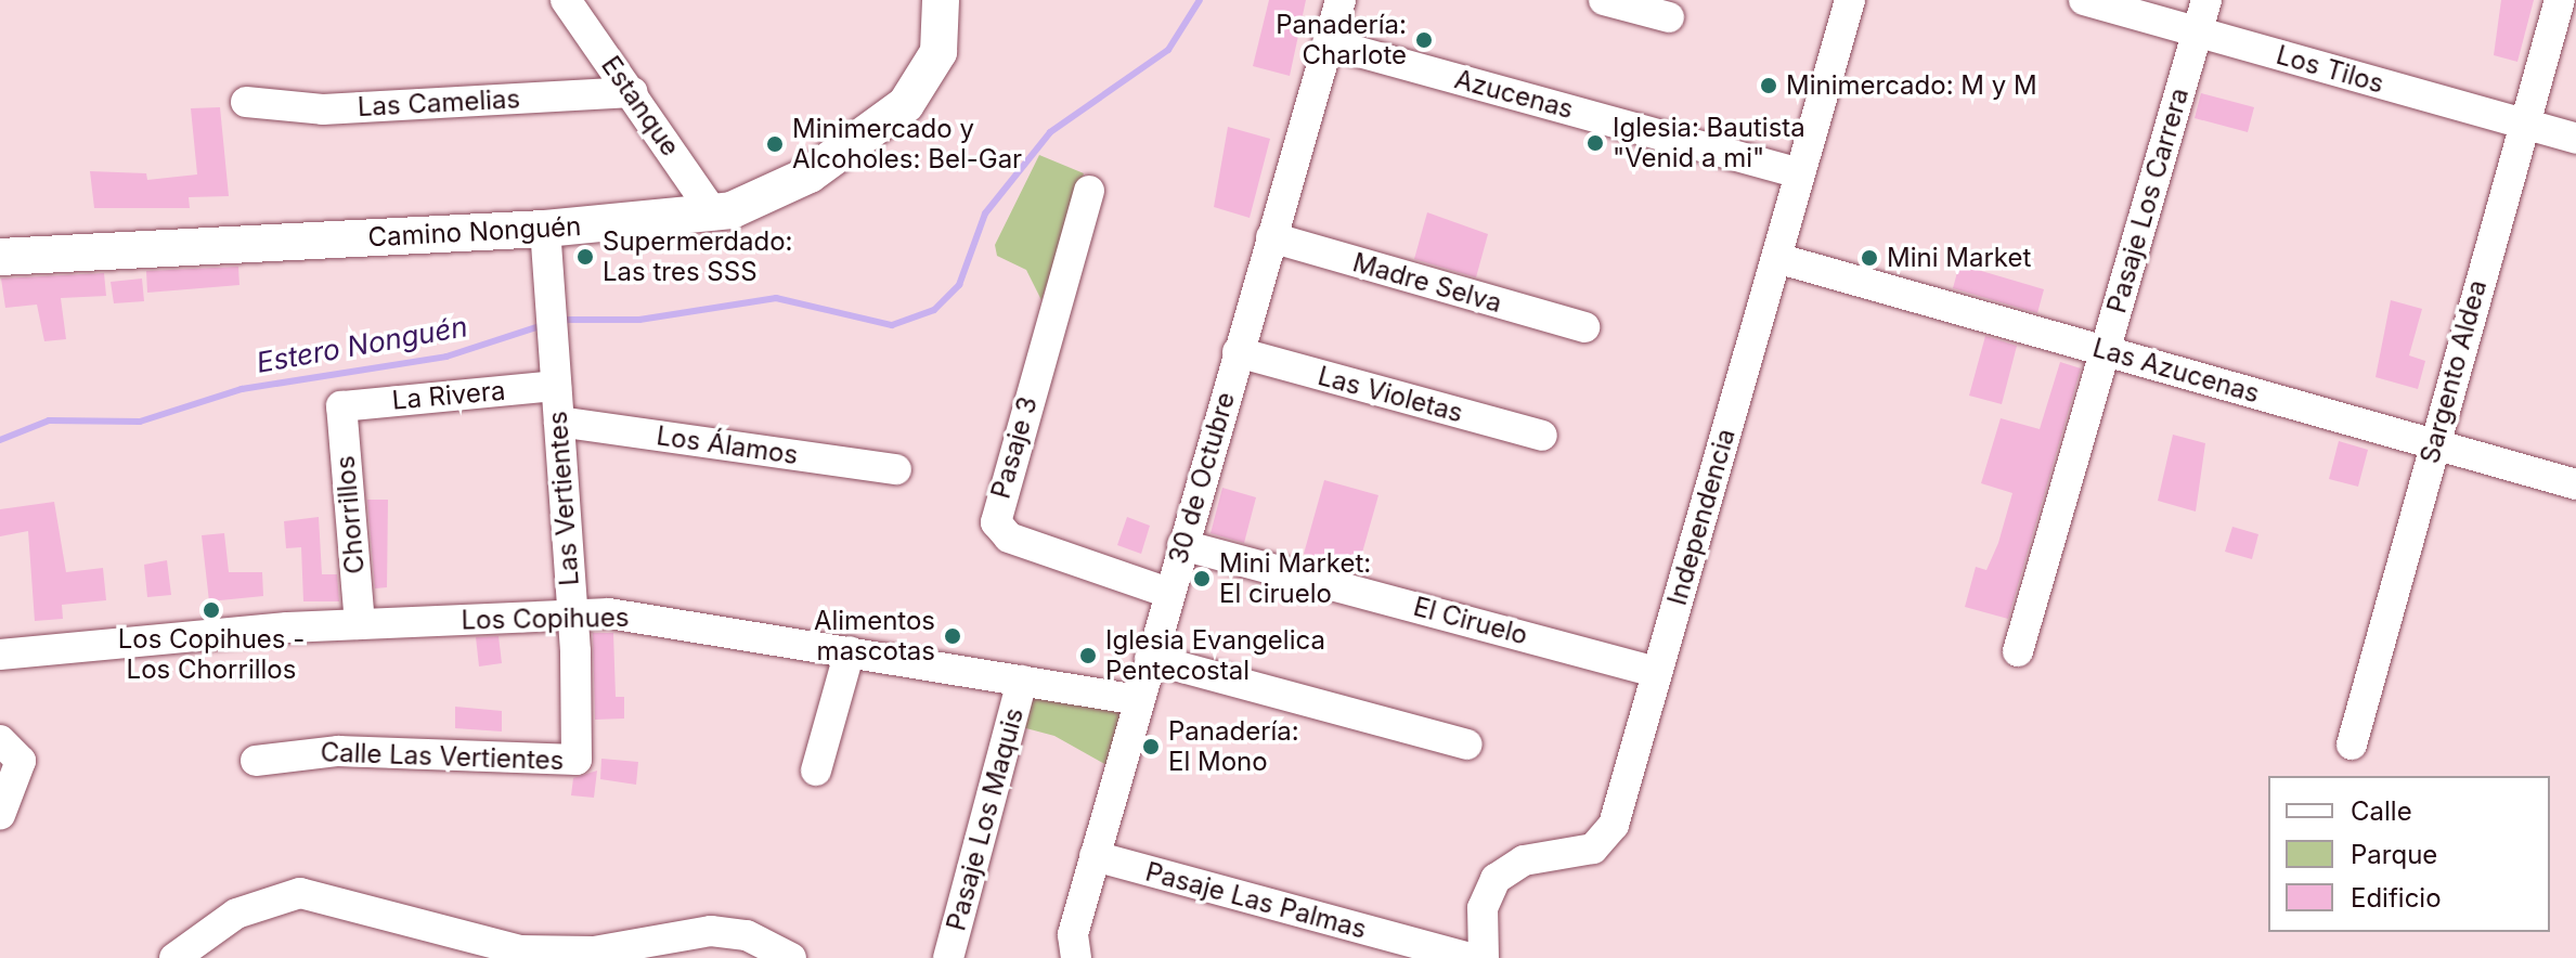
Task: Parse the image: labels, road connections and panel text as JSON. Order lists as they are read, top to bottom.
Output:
{
  "streets": {
    "main road": ["Camino Nonguén"],
    "street": [
      "Los Tilos",
      "Azucenas",
      "Las Camelias",
      "Estanque",
      "Pasaje Los Carrera",
      "Madre Selva",
      "Las Azucenas",
      "Sargento Aldea",
      "Las Violetas",
      "La Rivera",
      "Los Álamos",
      "Pasaje 3",
      "30 de Octubre",
      "Las Vertientes",
      "Chorrillos",
      "Independencia",
      "Los Copihues",
      "El Ciruelo",
      "Calle Las Vertientes",
      "Pasaje Los Maquis",
      "Pasaje Las Palmas"
    ]
  },
  "crossings": [
    ["Los Tilos", "Pasaje Los Carrera"],
    ["Los Tilos", "Sargento Aldea"],
    ["Azucenas", "30 de Octubre"],
    ["Azucenas", "Independencia"],
    ["Las Camelias", "Estanque"],
    ["Estanque", "Camino Nonguén"],
    ["Pasaje Los Carrera", "Las Azucenas"],
    ["Camino Nonguén", "Las Vertientes"],
    ["Madre Selva", "30 de Octubre"],
    ["Las Azucenas", "Sargento Aldea"],
    ["Las Azucenas", "Independencia"],
    ["Las Violetas", "30 de Octubre"],
    ["La Rivera", "Las Vertientes"],
    ["La Rivera", "Chorrillos"],
    ["Los Álamos", "Las Vertientes"],
    ["Pasaje 3", "30 de Octubre"],
    ["30 de Octubre", "Los Copihues"],
    ["30 de Octubre", "El Ciruelo"],
    ["30 de Octubre", "Pasaje Las Palmas"],
    ["Las Vertientes", "Los Copihues"],
    ["Las Vertientes", "Calle Las Vertientes"],
    ["Chorrillos", "Los Copihues"],
    ["Independencia", "El Ciruelo"],
    ["Los Copihues", "Pasaje Los Maquis"]
  ],
  "water": ["Estero Nonguén"],
  "places": [
    "Panadería: Charlote",
    "Minimercado: M y M",
    "Iglesia: Bautista \"Venid a mi\"",
    "Minimercado y Alcoholes: Bel-Gar",
    "Supermerdado: Las tres SSS",
    "Mini Market",
    "Mini Market: El ciruelo",
    "Los Copihues - Los Chorrillos",
    "Alimentos mascotas",
    "Iglesia Evangelica Pentecostal",
    "Panadería: El Mono"
  ],
  "legend": ["Calle", "Parque", "Edificio"]
}
